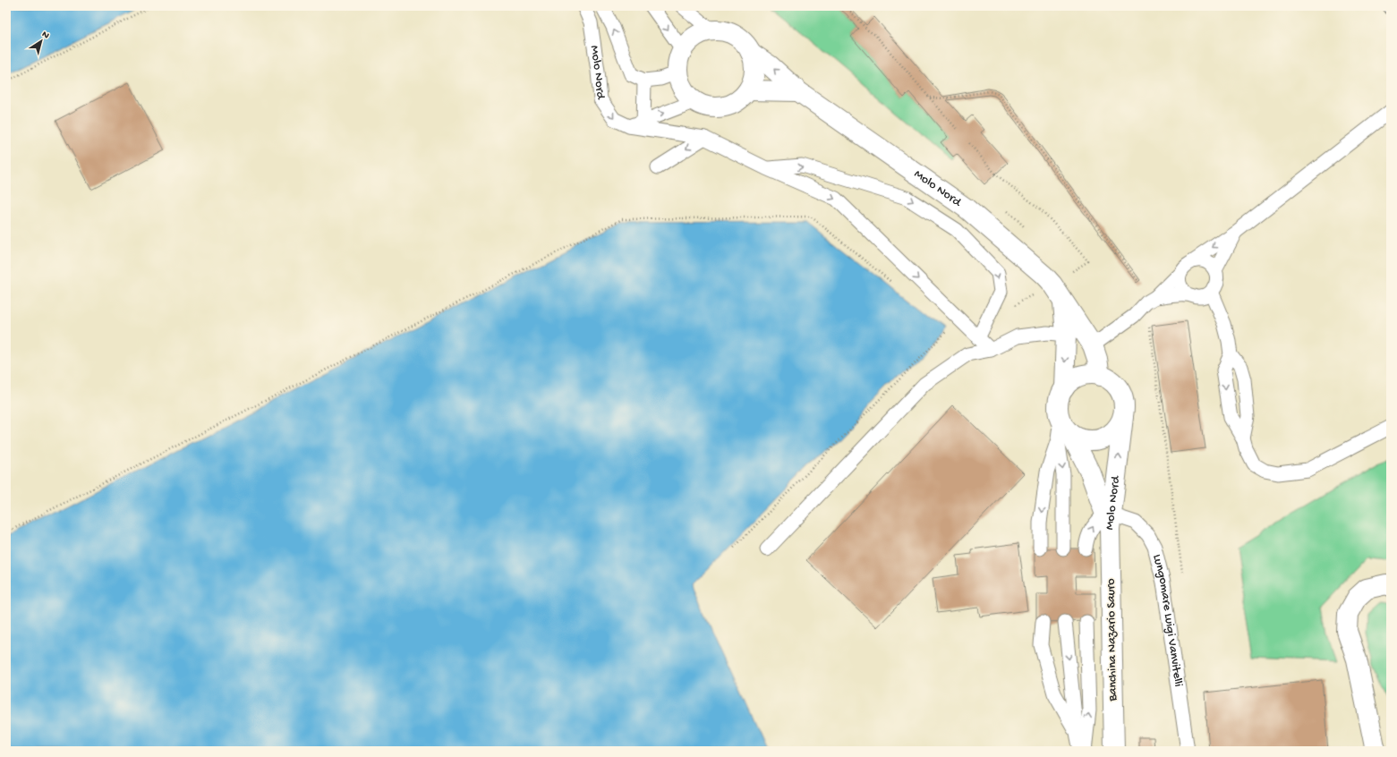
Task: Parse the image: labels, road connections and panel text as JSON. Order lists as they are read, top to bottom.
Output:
{
  "streets": {
    "street": ["Molo Nord", "Banchina Nazario Sauro"],
    "lane": ["Lungomare Luigi Vanvitelli"]
  },
  "crossings": [
    ["Molo Nord", "Lungomare Luigi Vanvitelli"],
    ["Molo Nord", "Banchina Nazario Sauro"],
    ["Lungomare Luigi Vanvitelli", "Banchina Nazario Sauro"]
  ],
  "north": "top right"
}
